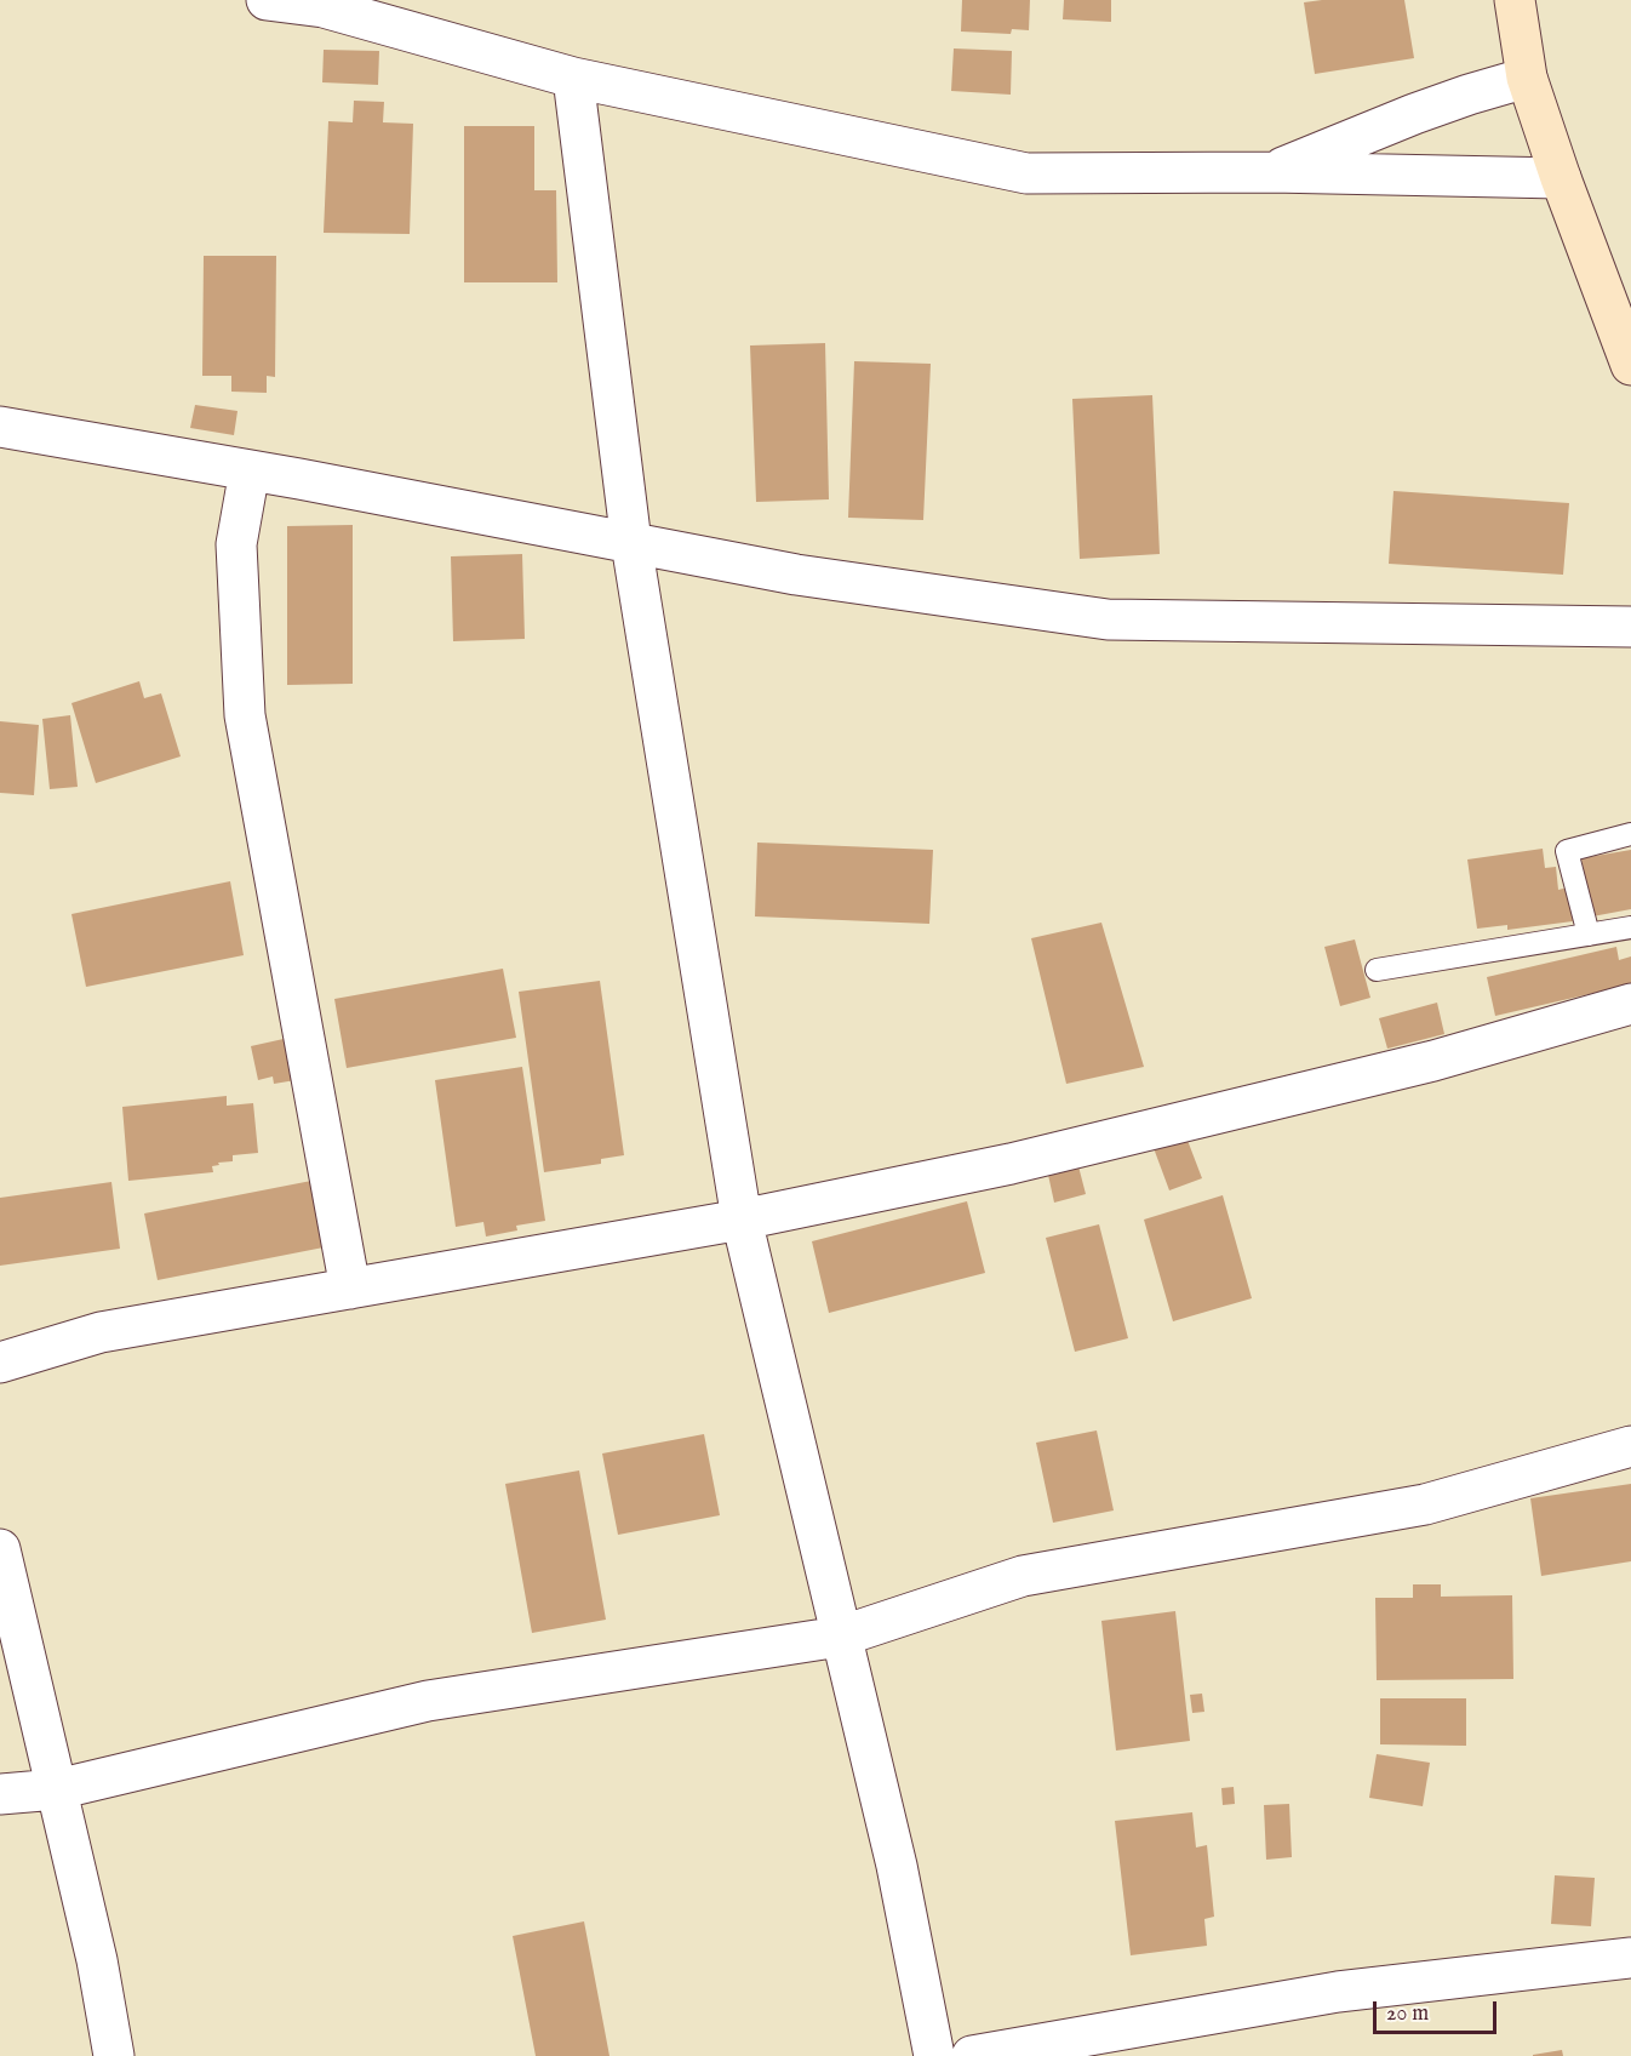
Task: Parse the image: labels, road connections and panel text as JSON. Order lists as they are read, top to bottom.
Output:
{
  "scale_bar": "20 m"
}
